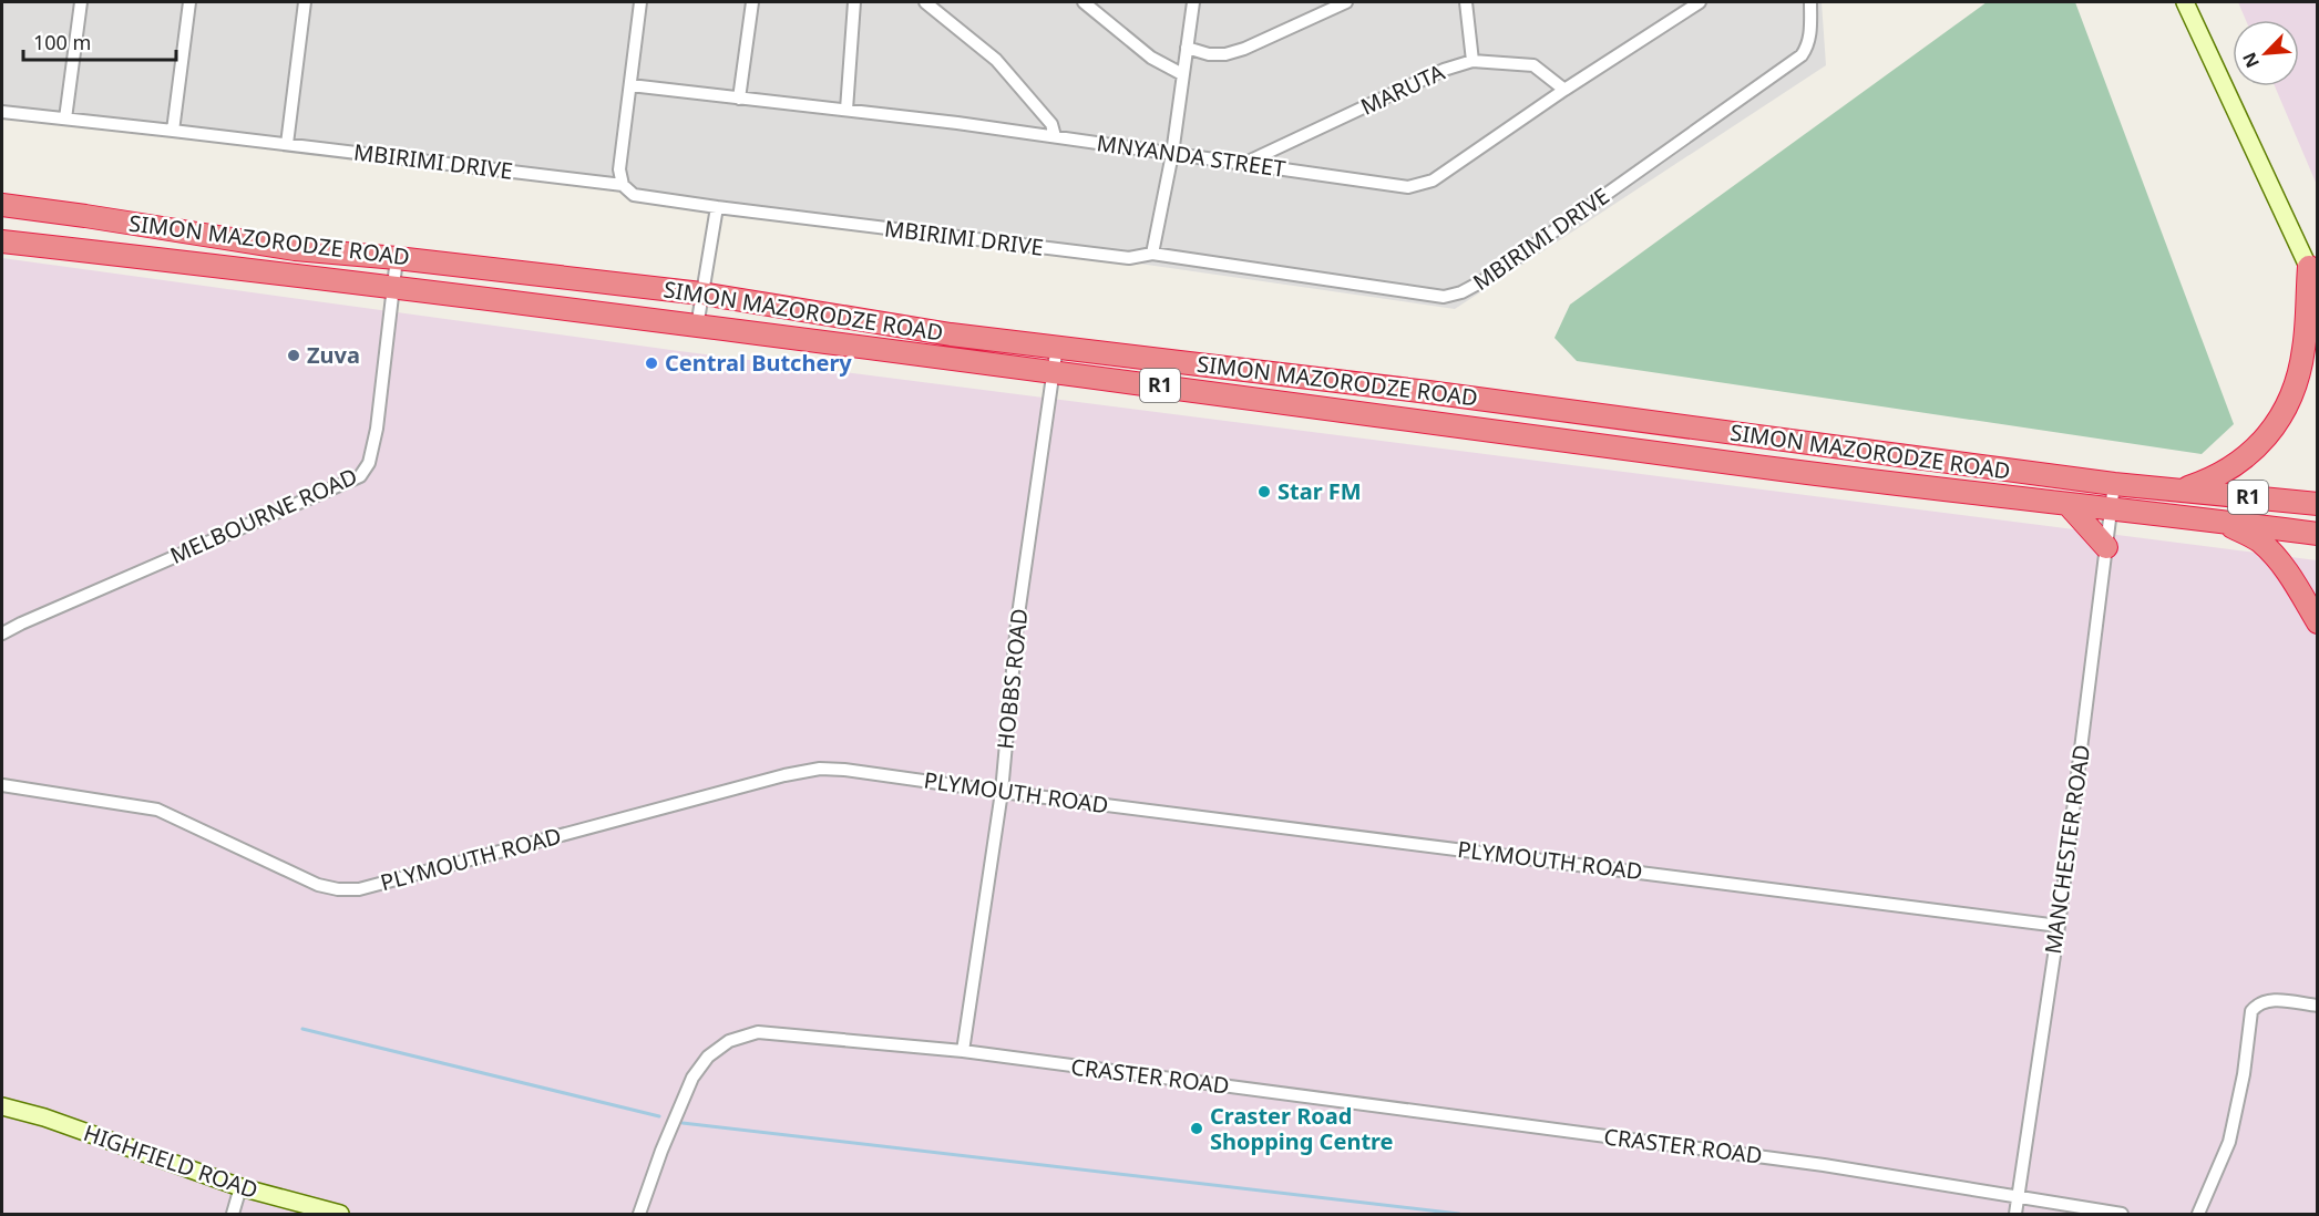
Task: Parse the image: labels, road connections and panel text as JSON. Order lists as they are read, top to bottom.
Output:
{
  "streets": {
    "highway": ["SIMON MAZORODZE ROAD", "R1"],
    "street": [
      "MARUTA",
      "MNYANDA STREET",
      "MBIRIMI DRIVE",
      "MELBOURNE ROAD",
      "HOBBS ROAD",
      "PLYMOUTH ROAD",
      "MANCHESTER ROAD",
      "CRASTER ROAD",
      "HIGHFIELD ROAD"
    ]
  },
  "crossings": [
    ["MARUTA", "MNYANDA STREET"],
    ["SIMON MAZORODZE ROAD", "MELBOURNE ROAD"],
    ["SIMON MAZORODZE ROAD", "HOBBS ROAD"],
    ["SIMON MAZORODZE ROAD", "MANCHESTER ROAD"],
    ["HOBBS ROAD", "PLYMOUTH ROAD"],
    ["HOBBS ROAD", "CRASTER ROAD"],
    ["PLYMOUTH ROAD", "MANCHESTER ROAD"],
    ["MANCHESTER ROAD", "CRASTER ROAD"]
  ],
  "places": [
    "Zuva",
    "Central Butchery",
    "Star FM",
    "Craster Road Shopping Centre"
  ],
  "scale_bar": "100 m",
  "north": "bottom left"
}
